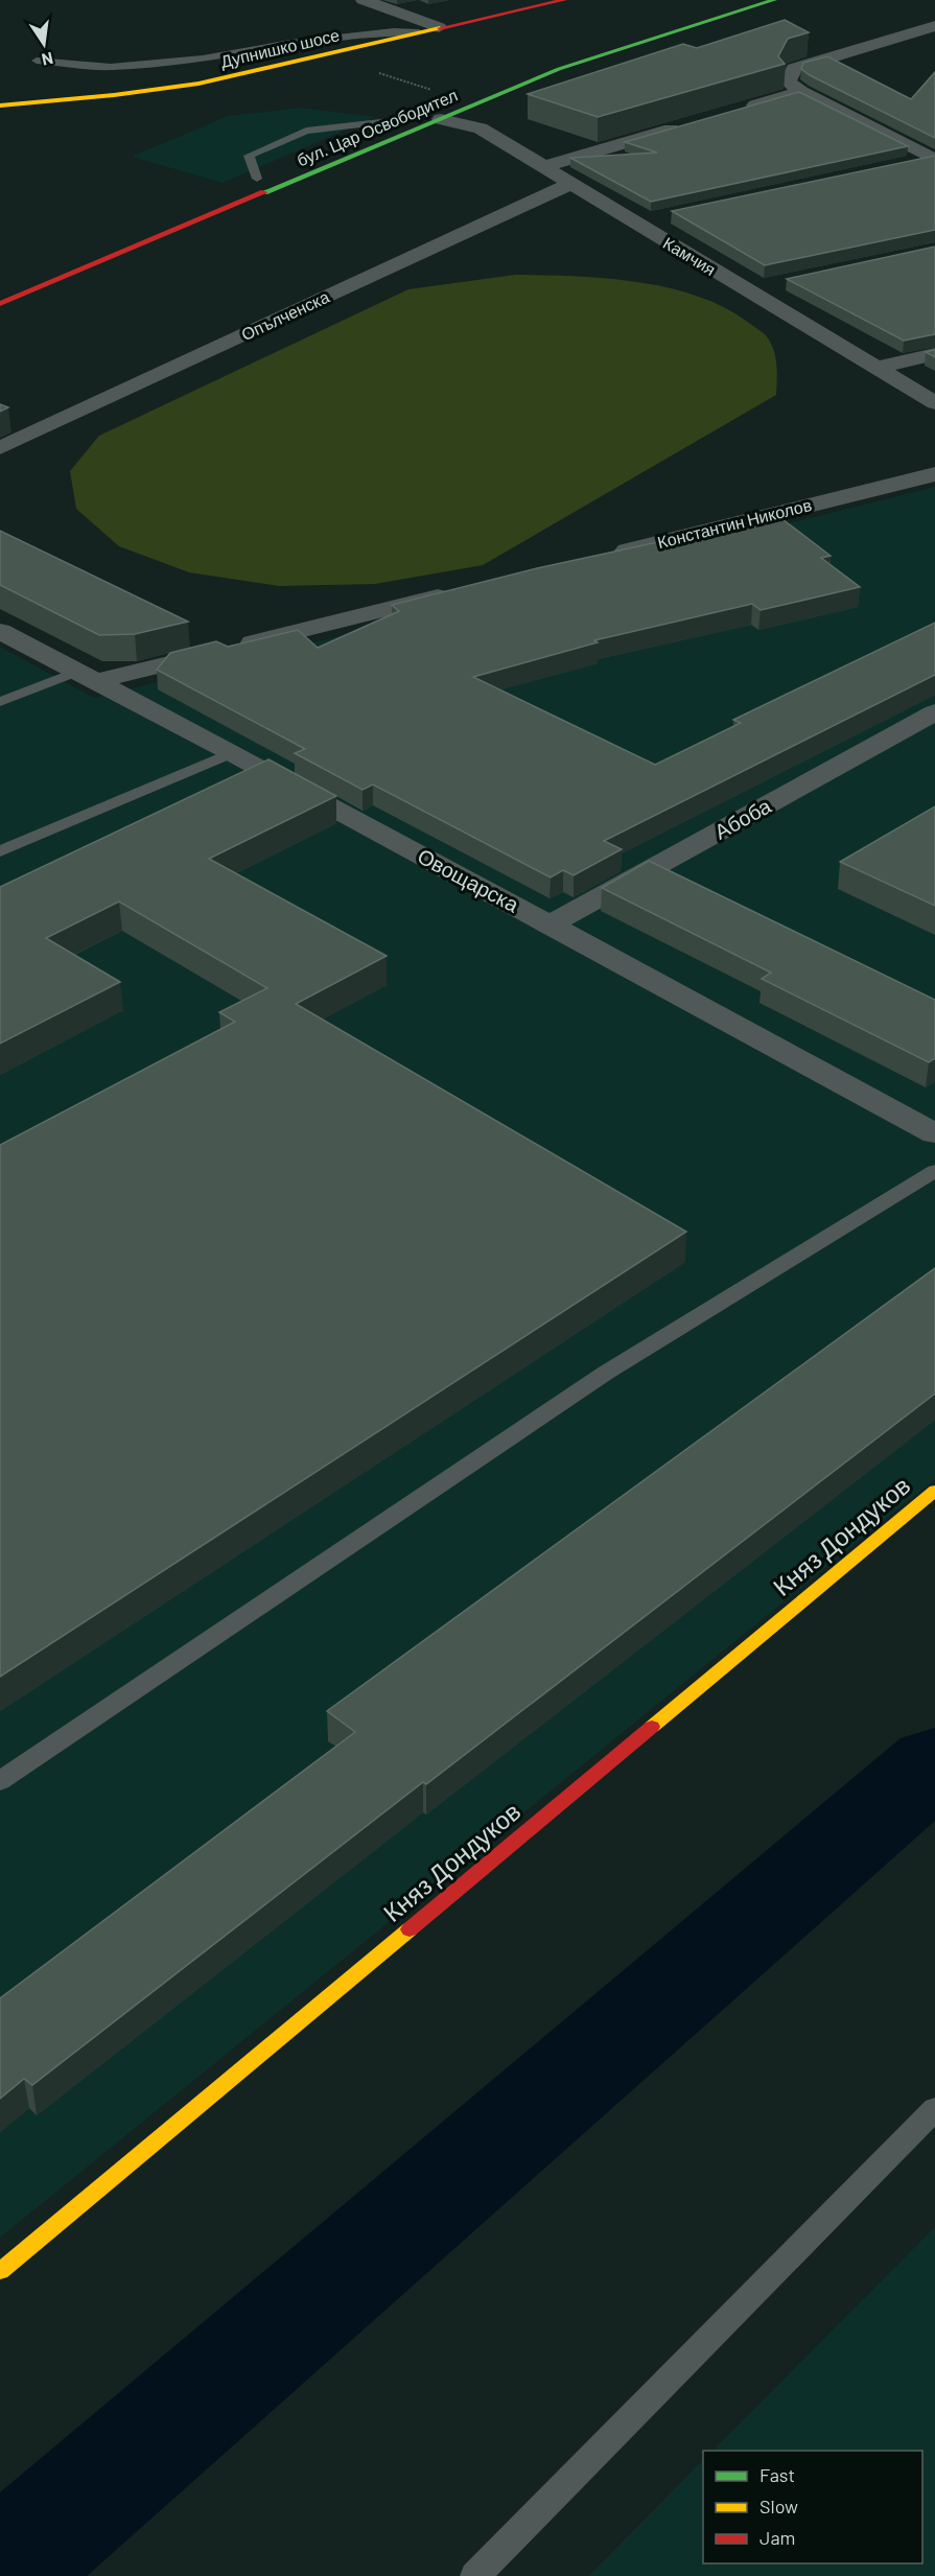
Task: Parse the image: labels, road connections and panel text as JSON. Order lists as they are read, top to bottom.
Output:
{
  "streets": {
    "main road": ["Дупнишко шосе", "бул. Цар Освободител", "Княз Дондуков"],
    "street": [
      "Камчия",
      "Опълченска",
      "Константин Николов",
      "Абоба",
      "Овощарска"
    ]
  },
  "crossings": [
    ["бул. Цар Освободител", "Камчия"],
    ["Камчия", "Опълченска"],
    ["Абоба", "Овощарска"]
  ],
  "legend": ["Fast", "Slow", "Jam"],
  "north": "bottom"
}
